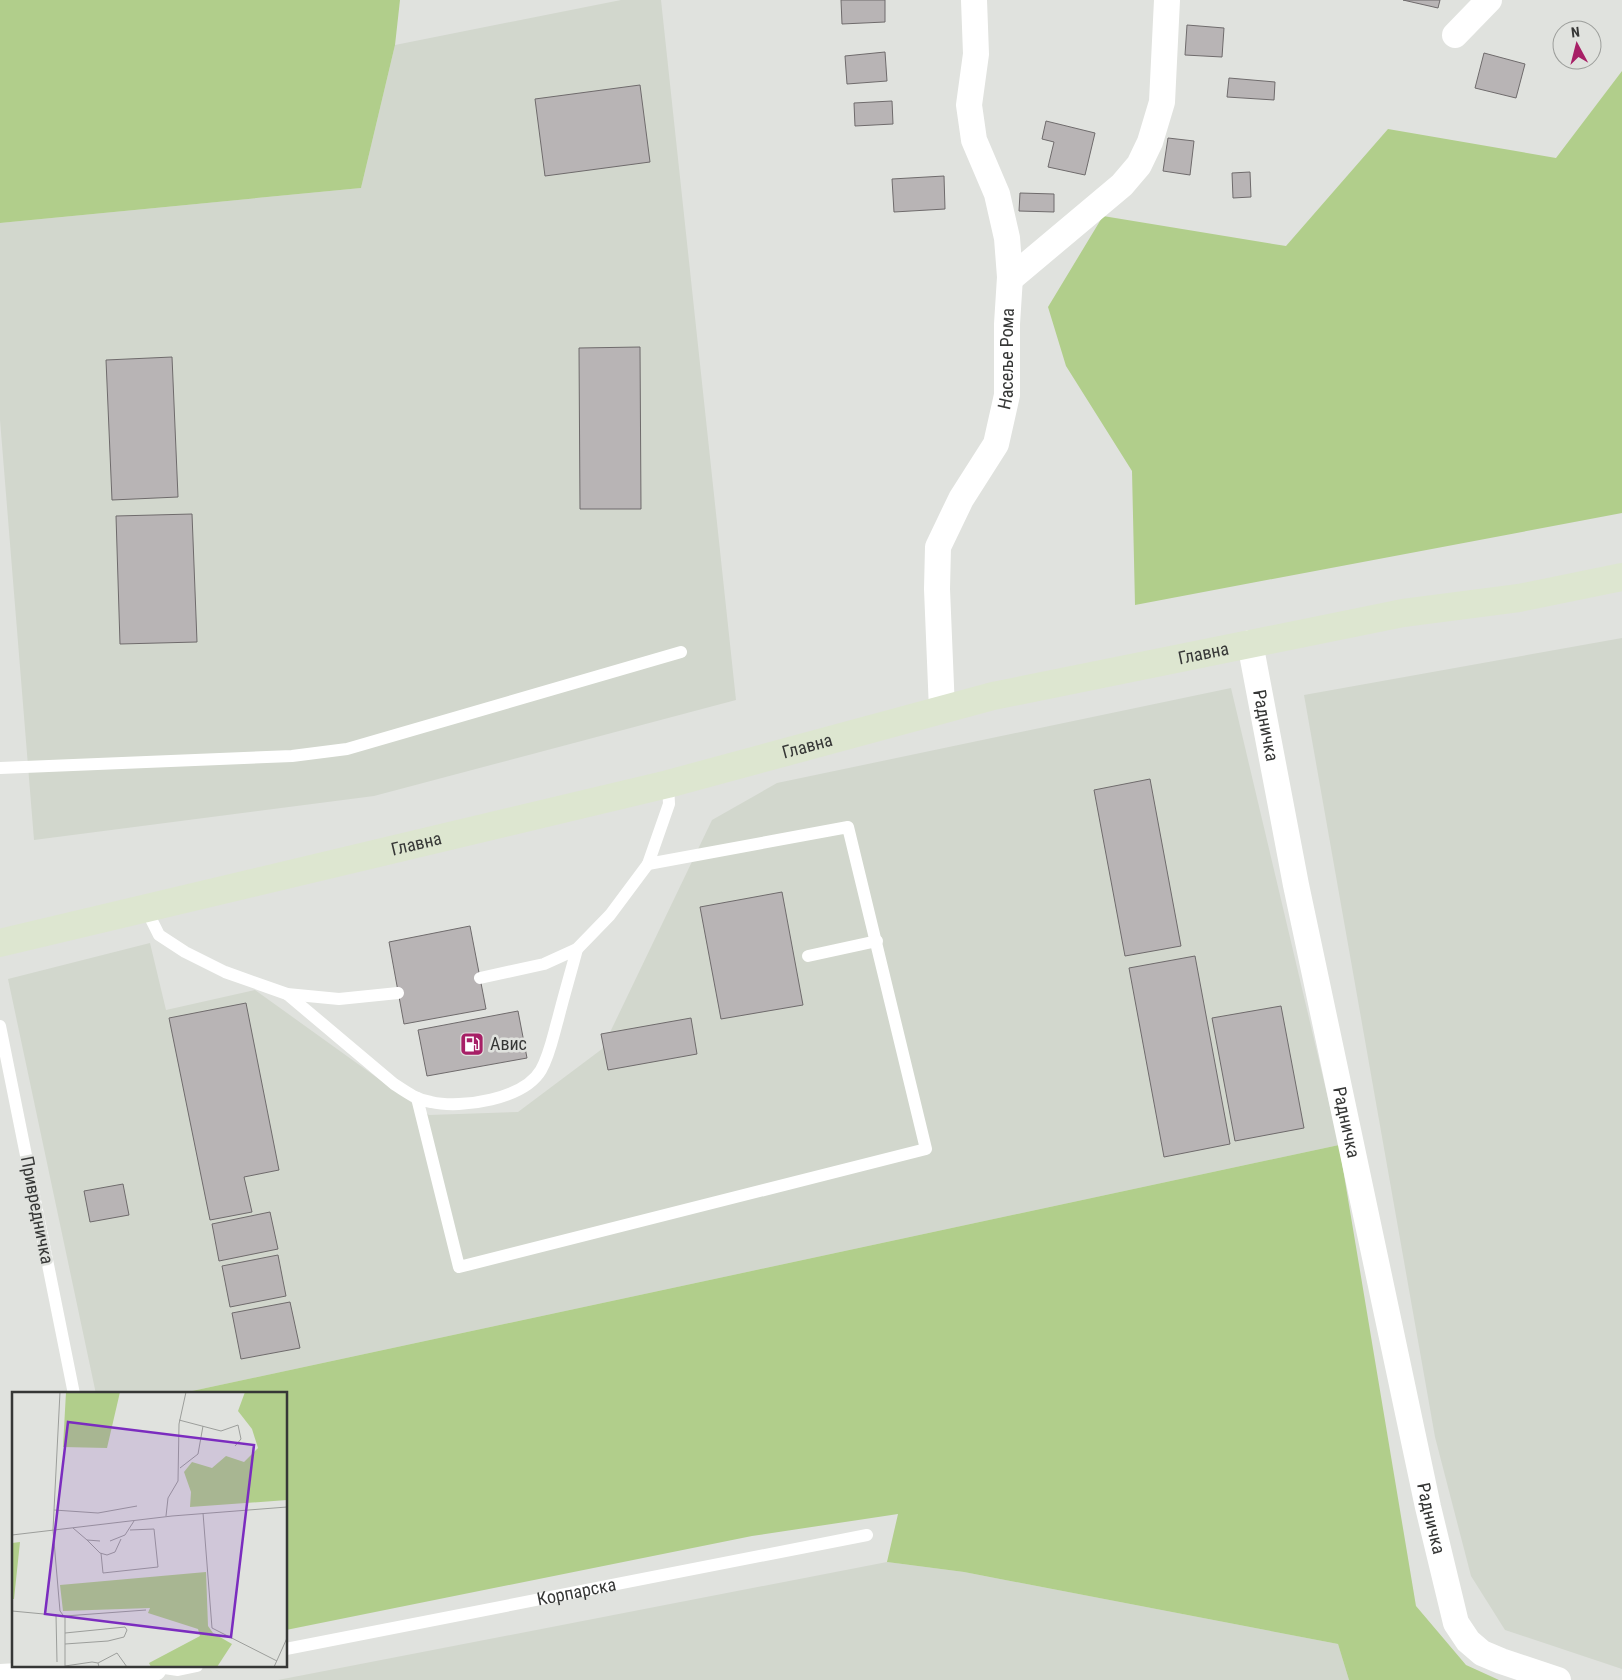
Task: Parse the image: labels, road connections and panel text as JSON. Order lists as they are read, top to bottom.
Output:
{
  "streets": {
    "main road": ["Главна"],
    "street": ["Насеље Рома", "Радничка"],
    "lane": ["Привредничка", "Корпарска"]
  },
  "crossings": [
    ["Насеље Рома", "Главна"],
    ["Главна", "Радничка"]
  ],
  "places": {
    "fuel station": ["Авис"]
  },
  "north": "top"
}
